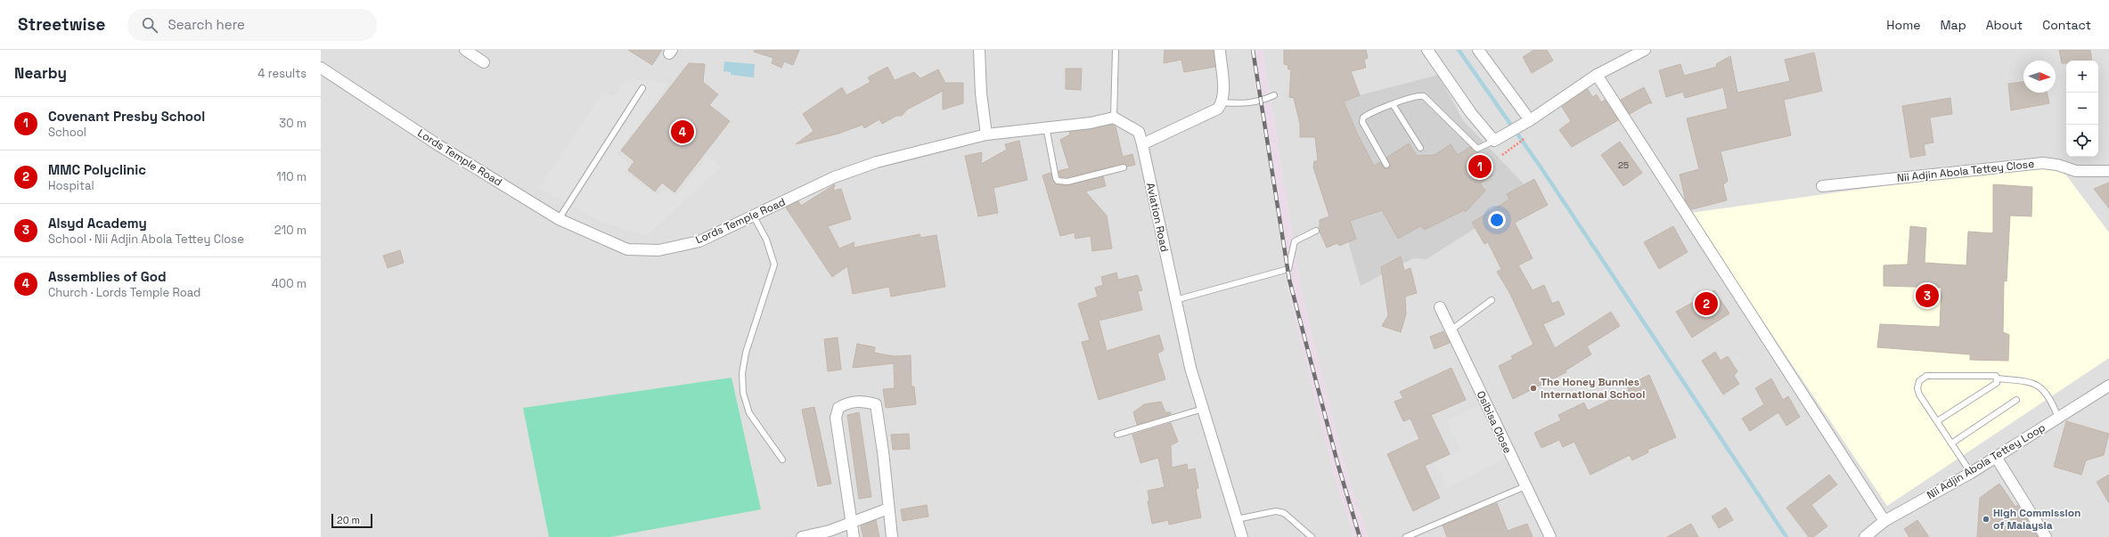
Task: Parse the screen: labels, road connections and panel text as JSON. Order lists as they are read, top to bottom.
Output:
{
  "streets": {
    "street": [
      "Lords Temple Road",
      "Nii Adjin Abola Tettey Close",
      "Aviation Road",
      "Osibisa Close",
      "Nii Adjin Abola Tettey Loop"
    ]
  },
  "places": ["The Honey Bunnies International School", "High Commission of Malaysia"],
  "house_numbers": ["25"],
  "scale_bar": "20 m",
  "north": "right",
  "page": {
    "header": "Streetwise",
    "search": "Search here",
    "nav": [
      "Home",
      "Map",
      "About",
      "Contact"
    ],
    "heading": ["Nearby", "4 results"],
    "map_buttons": ["+", "−"],
    "list": [
      {
        "mark": "1",
        "name": "Covenant Presby School",
        "note": "School",
        "value": "30 m"
      },
      {
        "mark": "2",
        "name": "MMC Polyclinic",
        "note": "Hospital",
        "value": "110 m"
      },
      {
        "mark": "3",
        "name": "Alsyd Academy",
        "note": "School · Nii Adjin Abola Tettey Close",
        "value": "210 m"
      },
      {
        "mark": "4",
        "name": "Assemblies of God",
        "note": "Church · Lords Temple Road",
        "value": "400 m"
      }
    ],
    "pins": [
      "4",
      "1",
      "3",
      "2"
    ],
    "scale": "20 m"
  }
}
